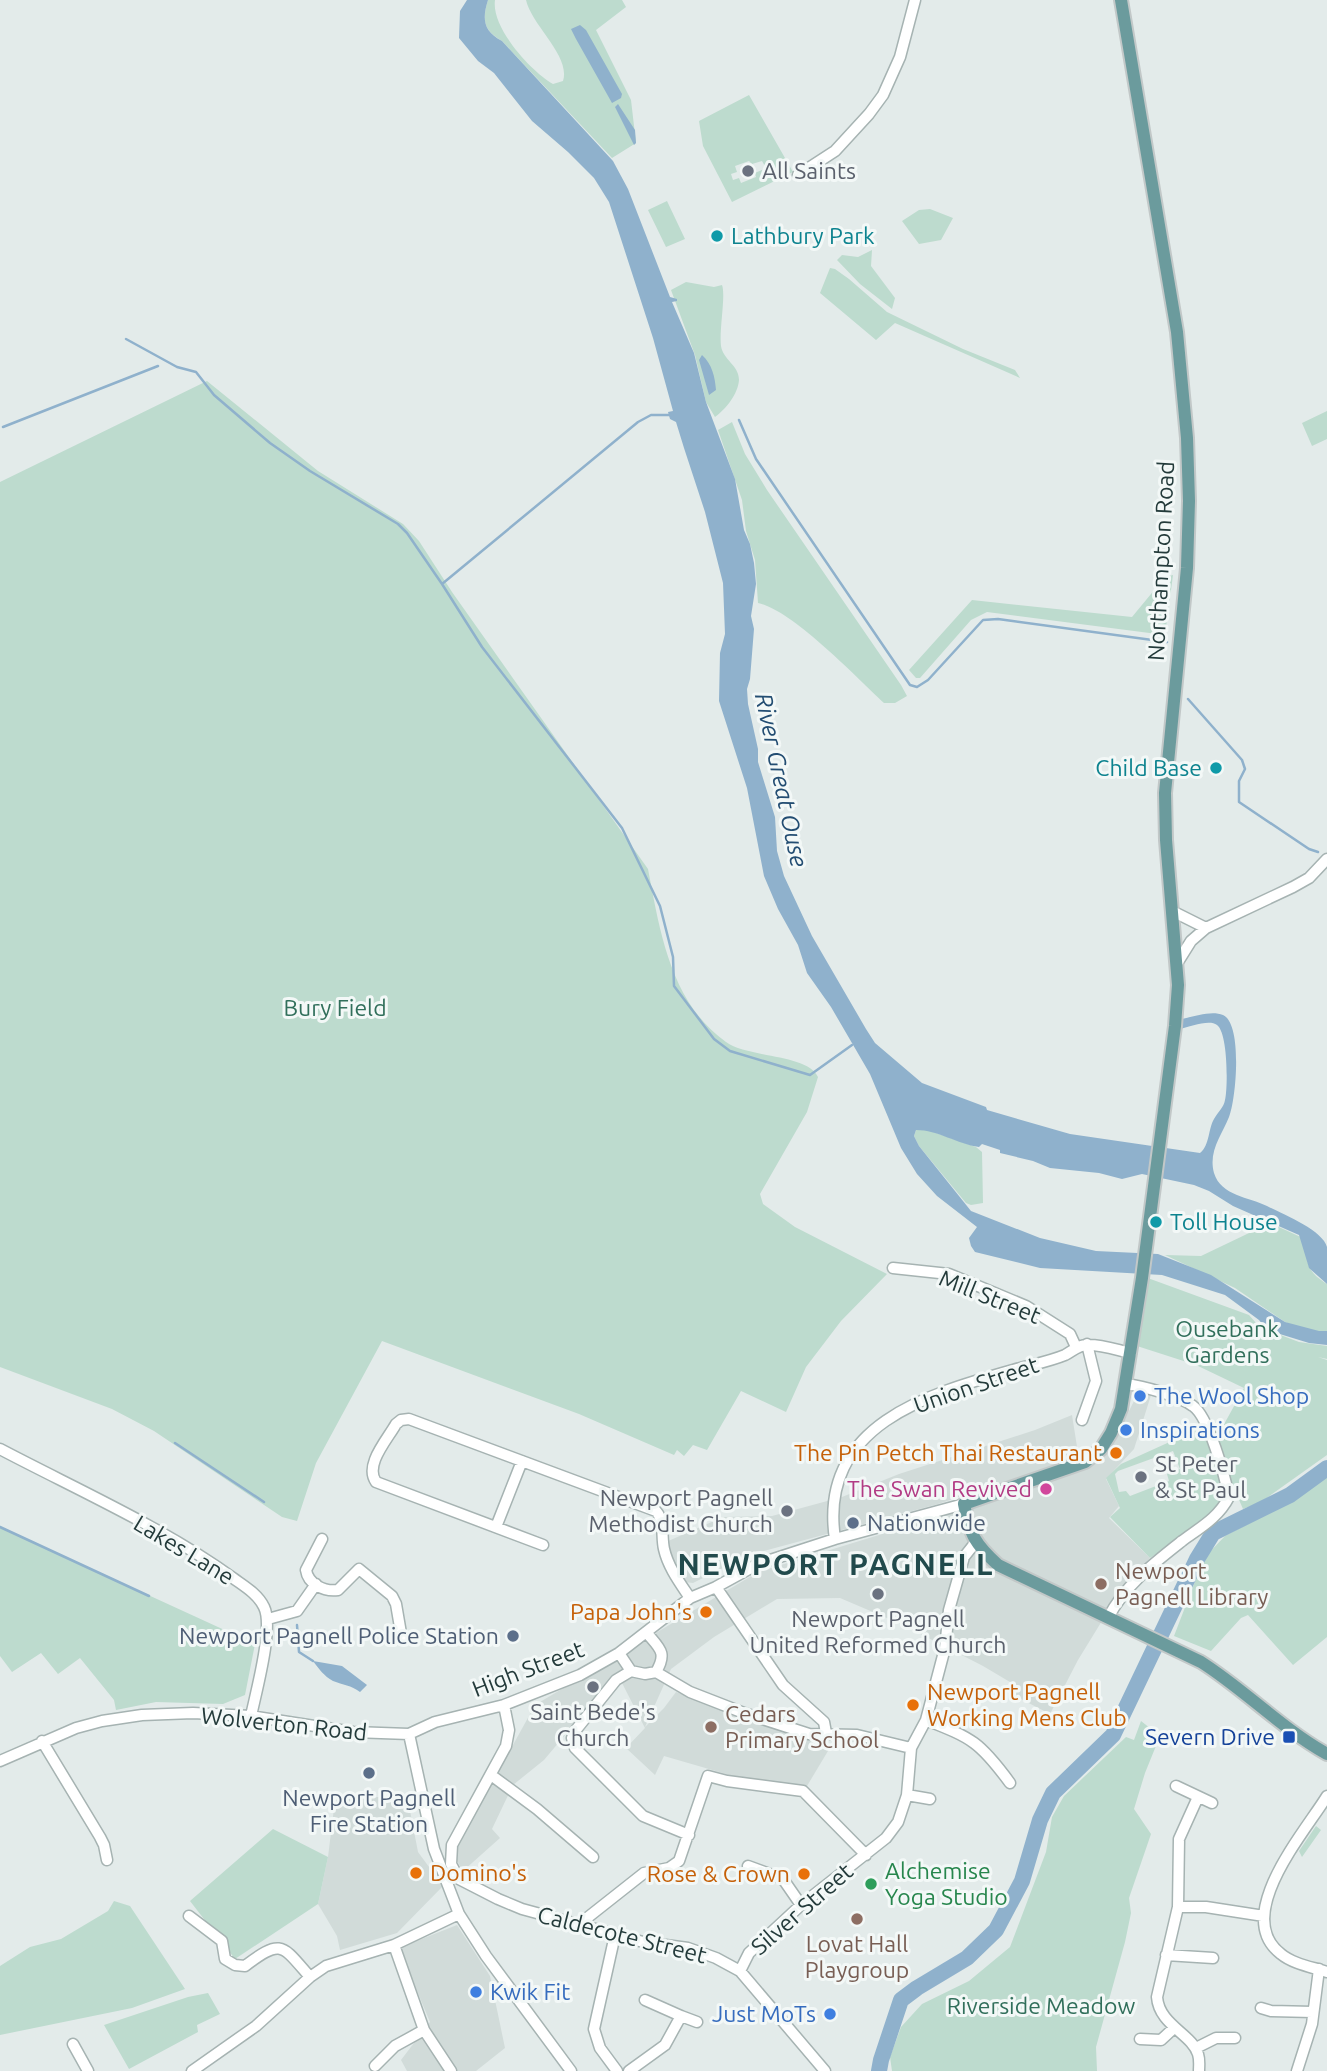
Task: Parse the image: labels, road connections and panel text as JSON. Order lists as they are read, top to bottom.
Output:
{
  "streets": {
    "main road": ["Northampton Road", "High Street"],
    "street": [
      "Mill Street",
      "Union Street",
      "Lakes Lane",
      "Wolverton Road",
      "Silver Street",
      "Caldecote Street"
    ]
  },
  "crossings": [
    ["Northampton Road", "High Street"],
    ["Mill Street", "Union Street"],
    ["Union Street", "High Street"],
    ["High Street", "Wolverton Road"],
    ["High Street", "Caldecote Street"],
    ["Silver Street", "Caldecote Street"]
  ],
  "districts": ["NEWPORT PAGNELL"],
  "water": ["River Great Ouse"],
  "parks": ["Bury Field", "Ousebank Gardens", "Riverside Meadow"],
  "places": {
    "other": [
      "All Saints",
      "Lathbury Park",
      "Child Base",
      "Toll House",
      "The Wool Shop",
      "Inspirations",
      "The Pin Petch Thai Restaurant",
      "St Peter & St Paul",
      "The Swan Revived",
      "Newport Pagnell Methodist Church",
      "Nationwide",
      "Newport Pagnell Library",
      "Newport Pagnell United Reformed Church",
      "Papa John's",
      "Newport Pagnell Police Station",
      "Saint Bede's Church",
      "Newport Pagnell Working Mens Club",
      "Cedars Primary School",
      "Newport Pagnell Fire Station",
      "Domino's",
      "Rose & Crown",
      "Alchemise Yoga Studio",
      "Lovat Hall Playgroup",
      "Kwik Fit",
      "Just MoTs"
    ],
    "transit": ["Severn Drive"]
  }
}
